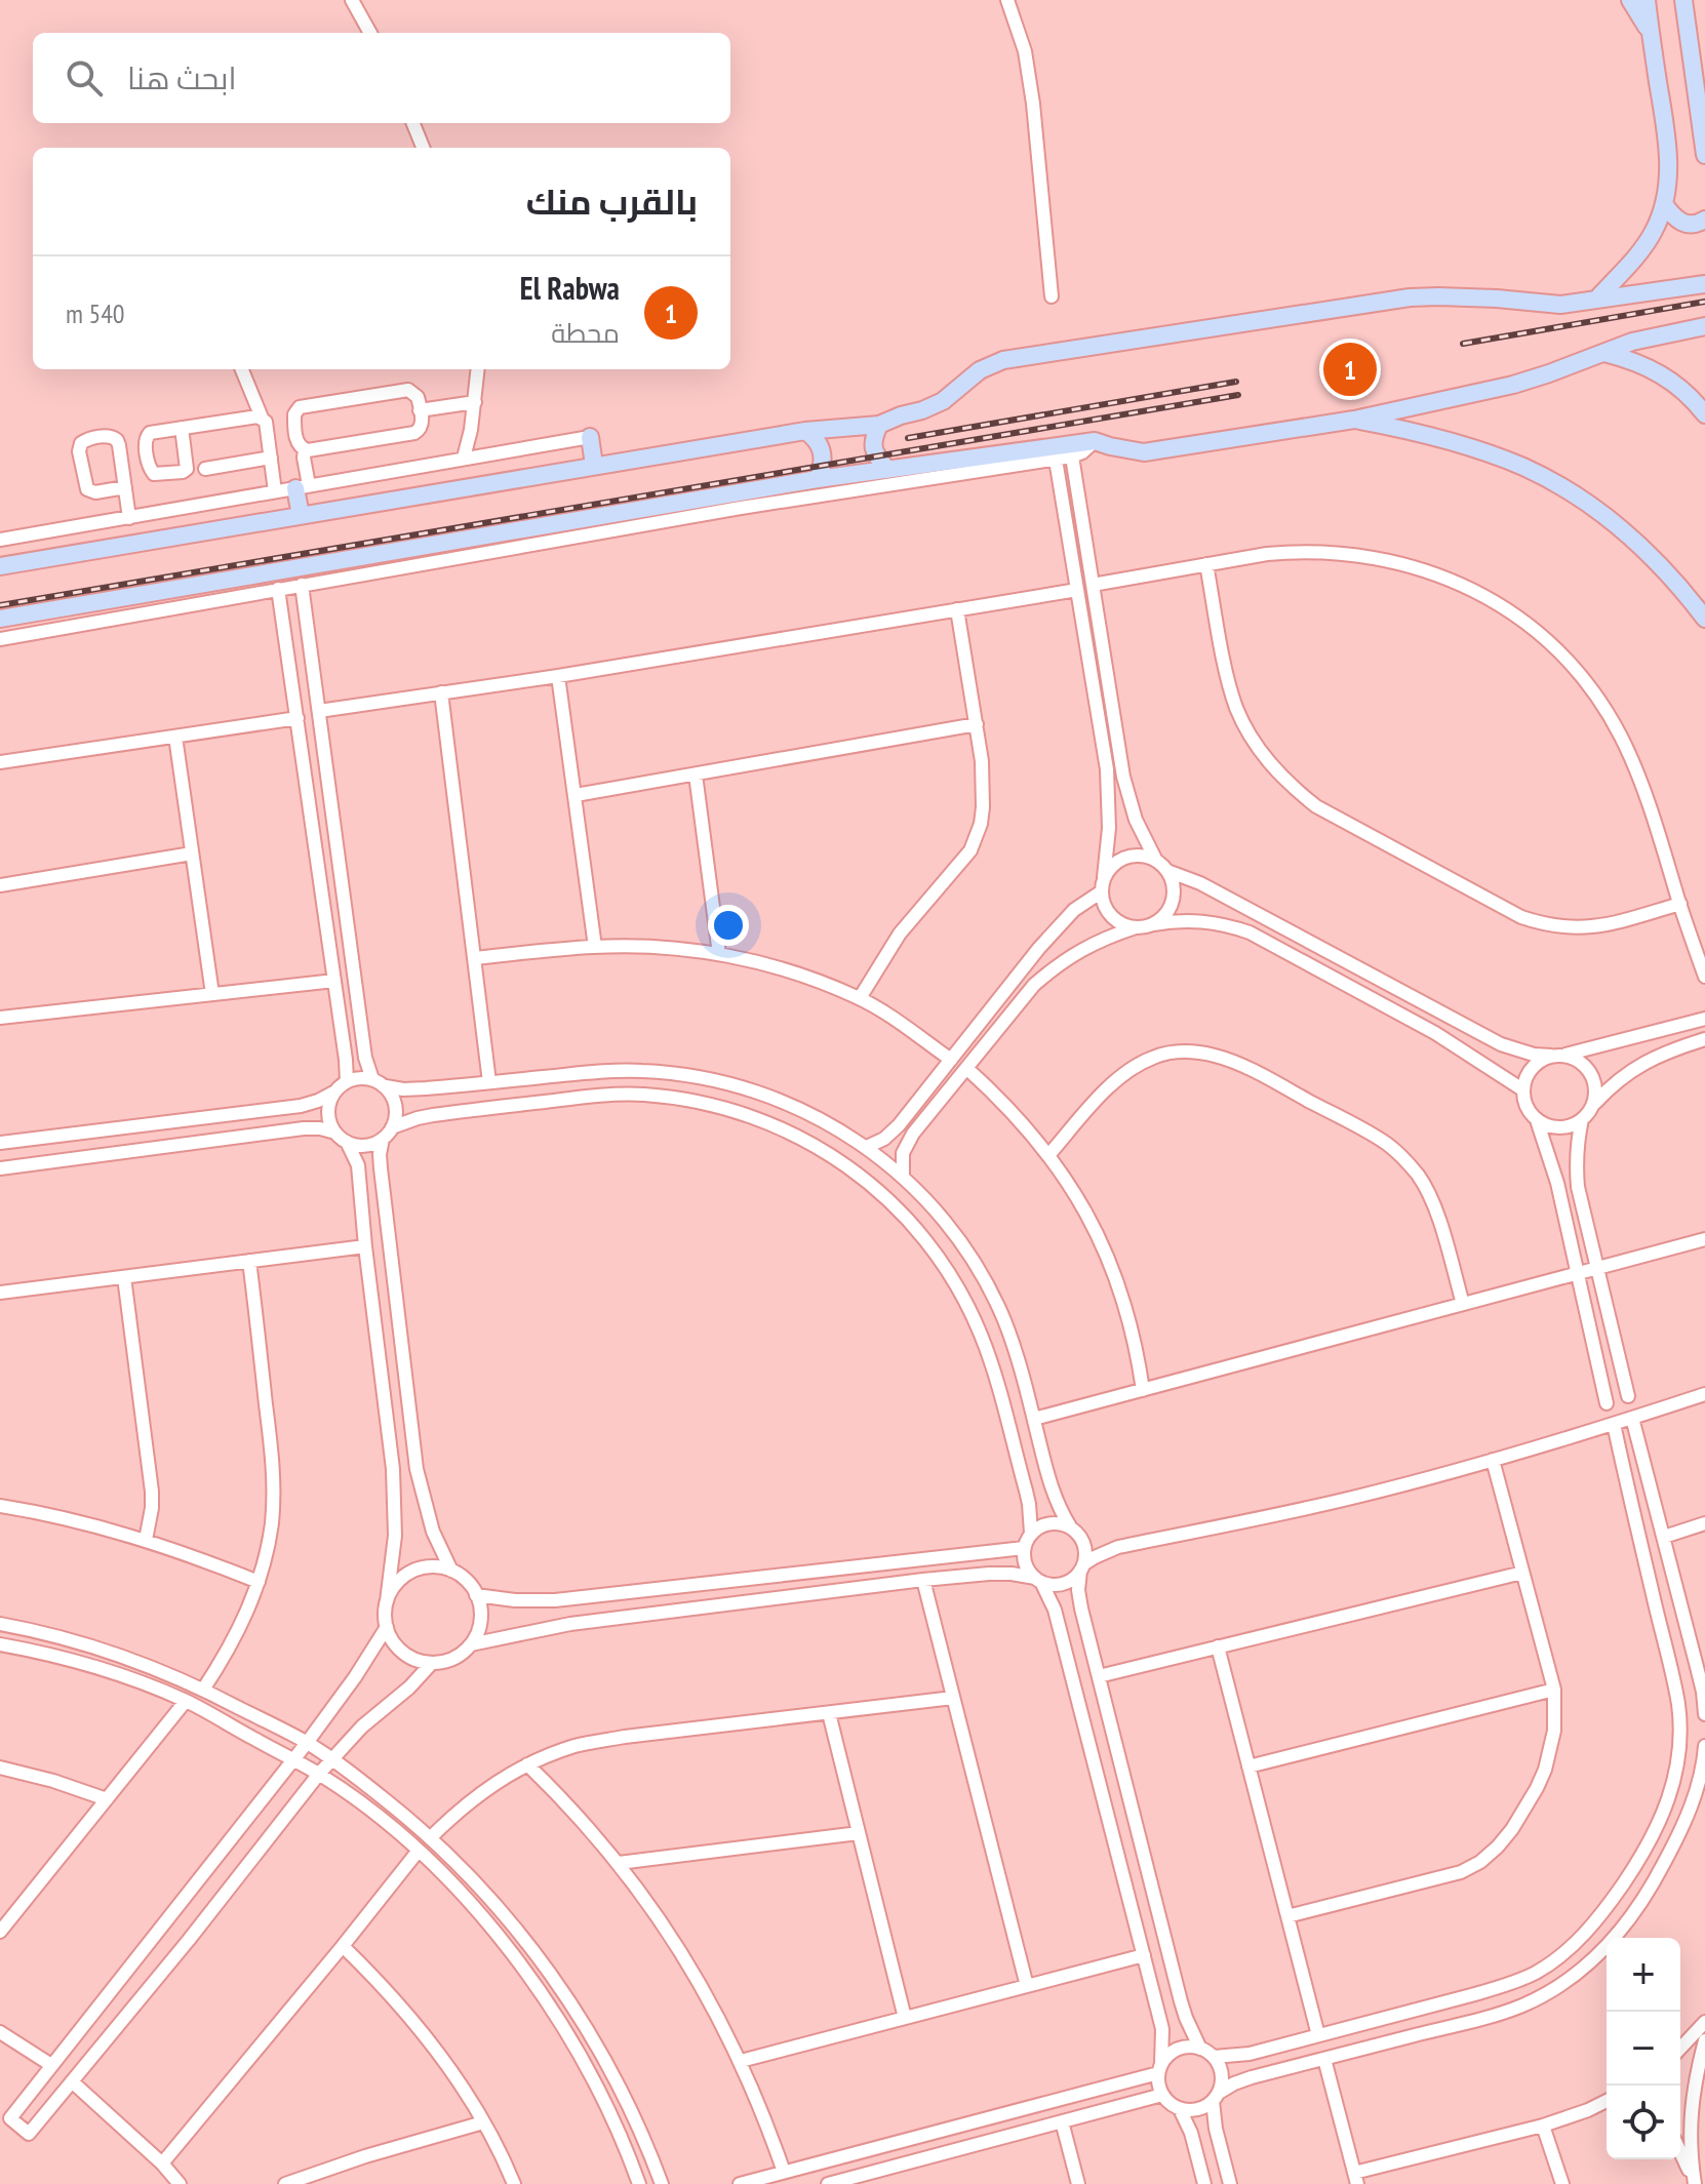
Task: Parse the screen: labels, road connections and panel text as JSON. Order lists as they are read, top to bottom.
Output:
{
  "page": {
    "search": "ابحث هنا",
    "heading": "بالقرب منك",
    "list": [
      {
        "mark": "1",
        "name": "El Rabwa",
        "note": "محطة",
        "value": "540 m"
      }
    ],
    "pins": "1",
    "map_buttons": ["+", "−"]
  }
}
